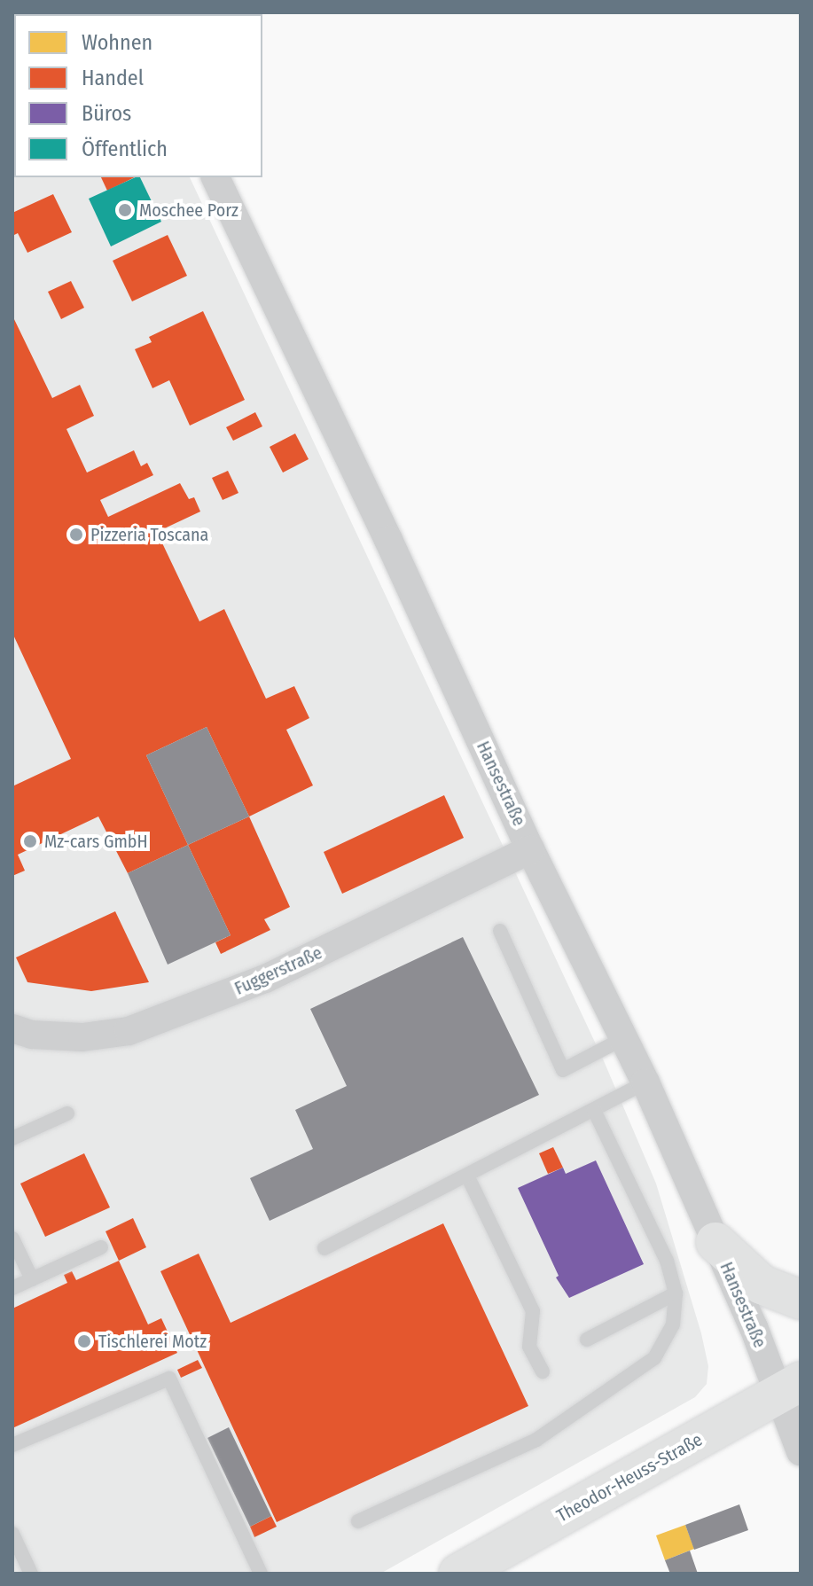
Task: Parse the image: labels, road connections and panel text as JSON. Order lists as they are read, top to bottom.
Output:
{
  "streets": {
    "main road": ["Theodor-Heuss-Straße"],
    "street": ["Hansestraße", "Fuggerstraße"]
  },
  "crossings": [
    ["Hansestraße", "Fuggerstraße"],
    ["Hansestraße", "Theodor-Heuss-Straße"]
  ],
  "places": [
    "Moschee Porz",
    "Pizzeria Toscana",
    "Mz-cars GmbH",
    "Tischlerei Motz"
  ],
  "legend": [
    "Wohnen",
    "Handel",
    "Büros",
    "Öffentlich"
  ]
}
